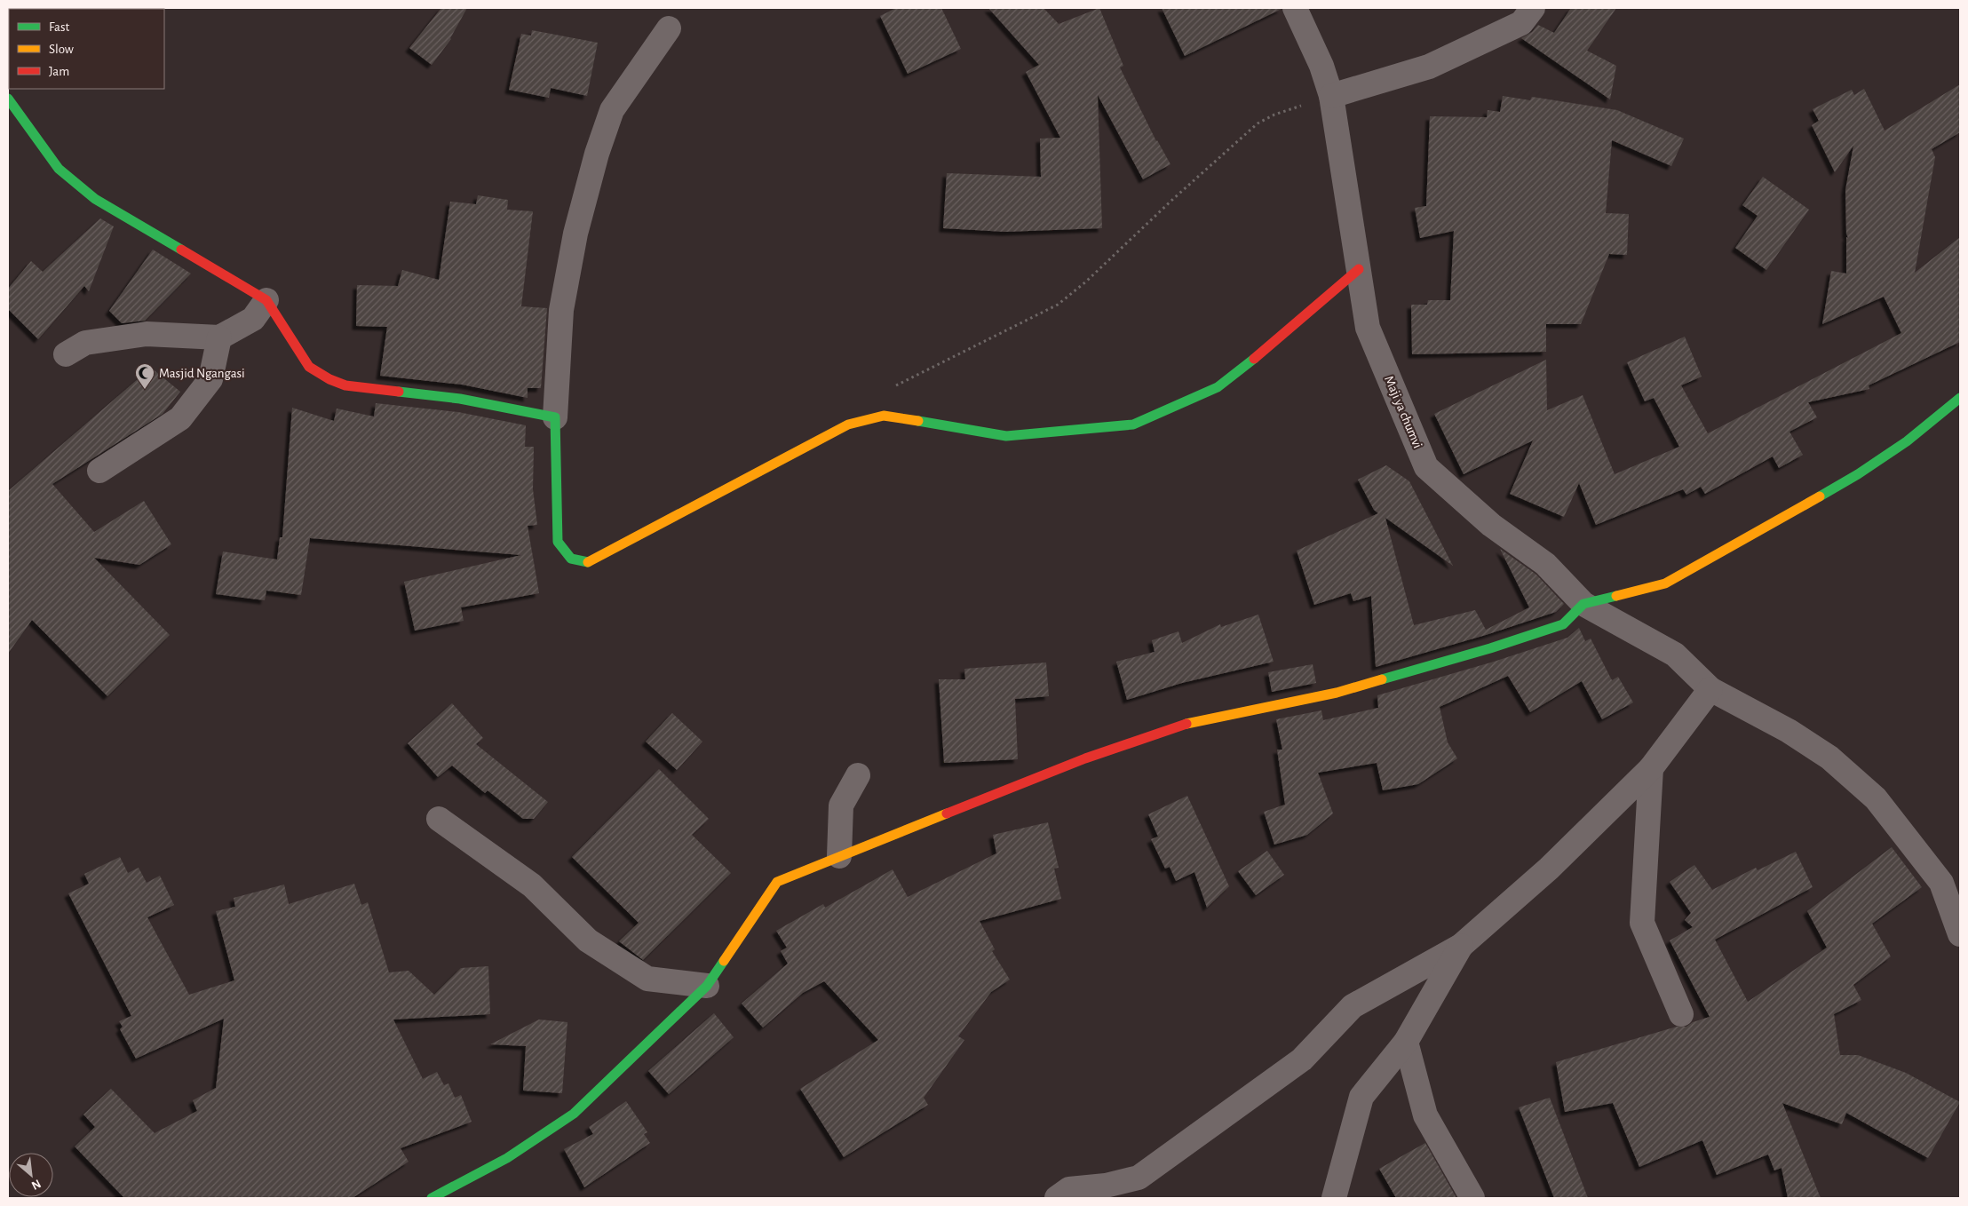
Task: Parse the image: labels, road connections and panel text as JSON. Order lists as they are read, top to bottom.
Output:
{
  "streets": {
    "street": ["Maji ya chumvi"]
  },
  "places": {
    "mosque": ["Masjid Ngangasi"]
  },
  "legend": ["Fast", "Slow", "Jam"],
  "north": "bottom right"
}
